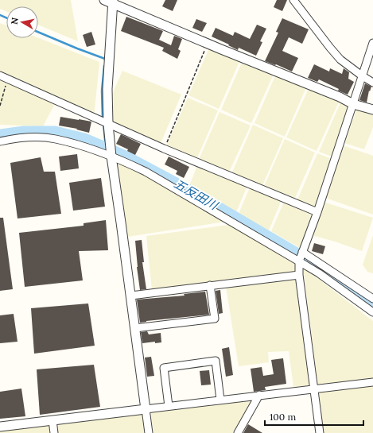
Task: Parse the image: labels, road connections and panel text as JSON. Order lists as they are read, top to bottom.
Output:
{
  "water": ["五反田川"],
  "scale_bar": "100 m",
  "north": "left"
}
